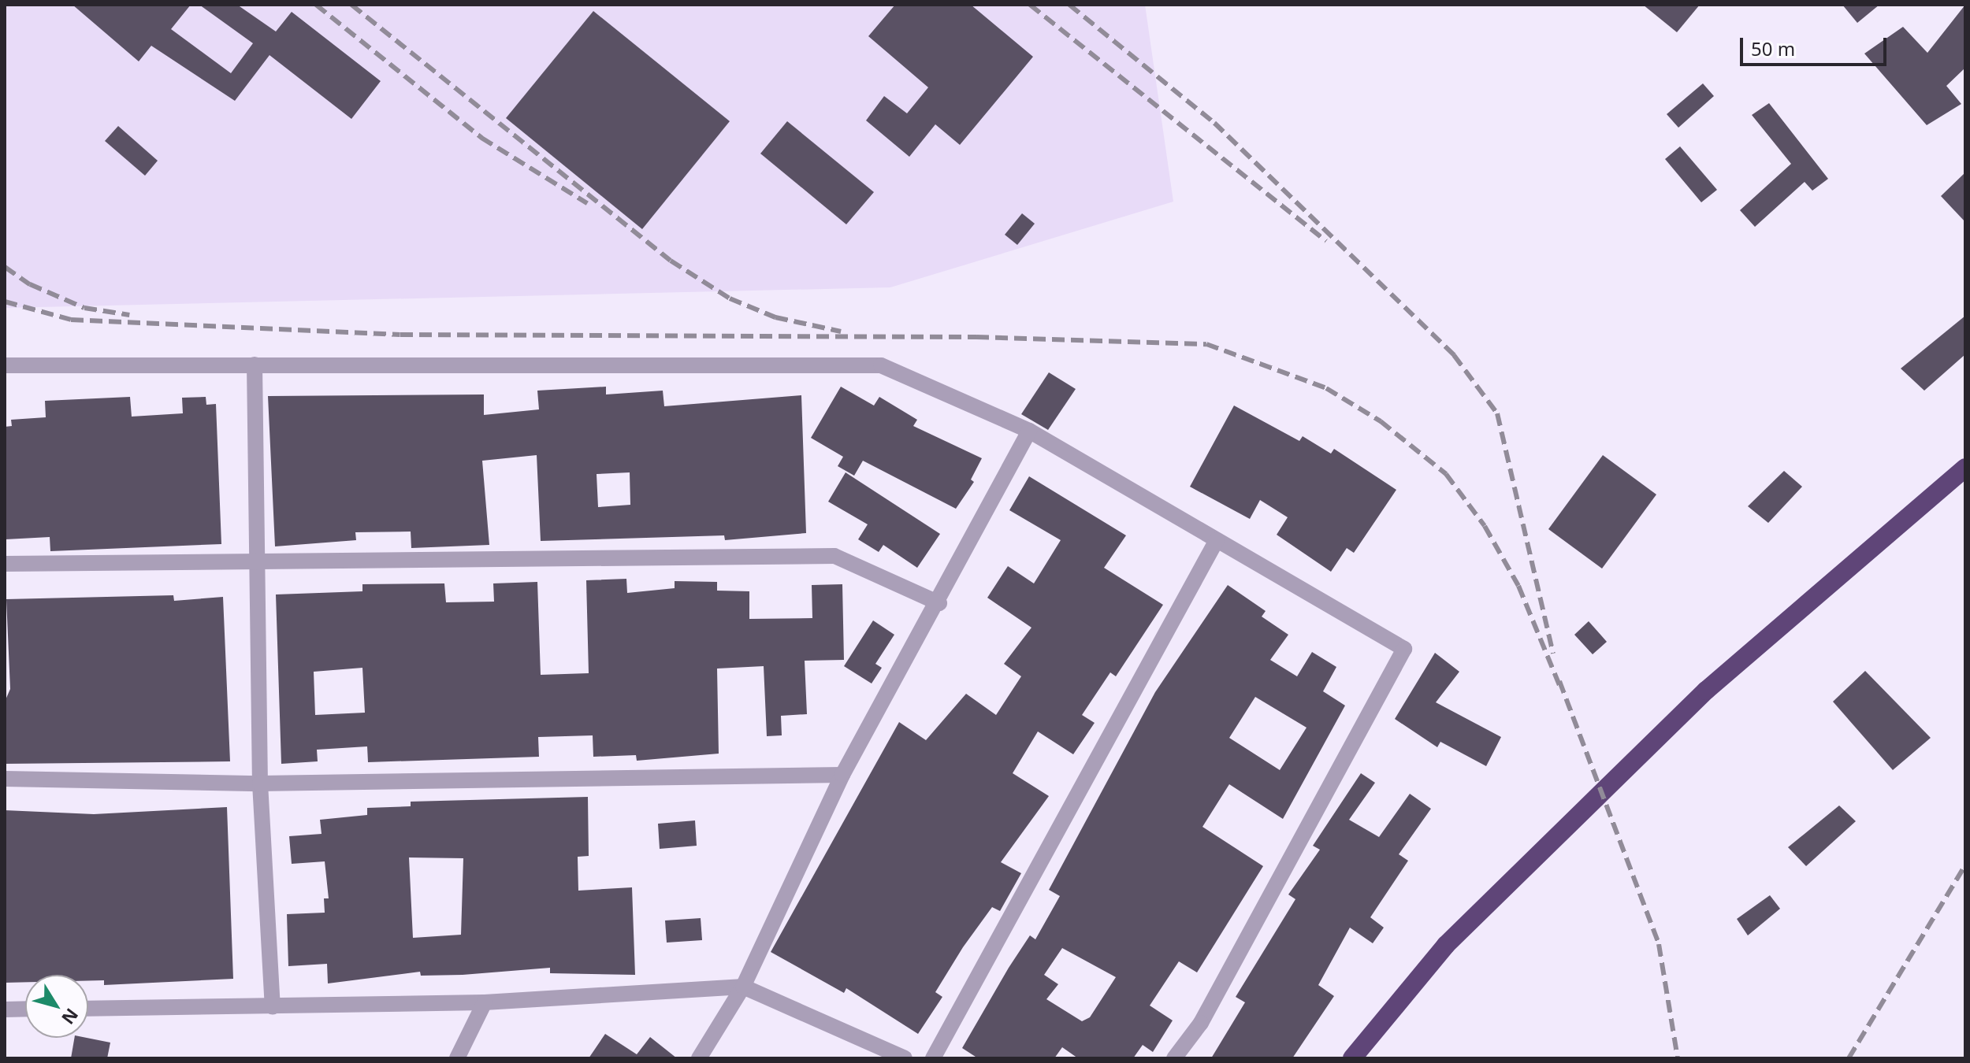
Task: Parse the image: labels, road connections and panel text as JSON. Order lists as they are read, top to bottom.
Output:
{
  "scale_bar": "50 m",
  "north": "bottom right"
}
